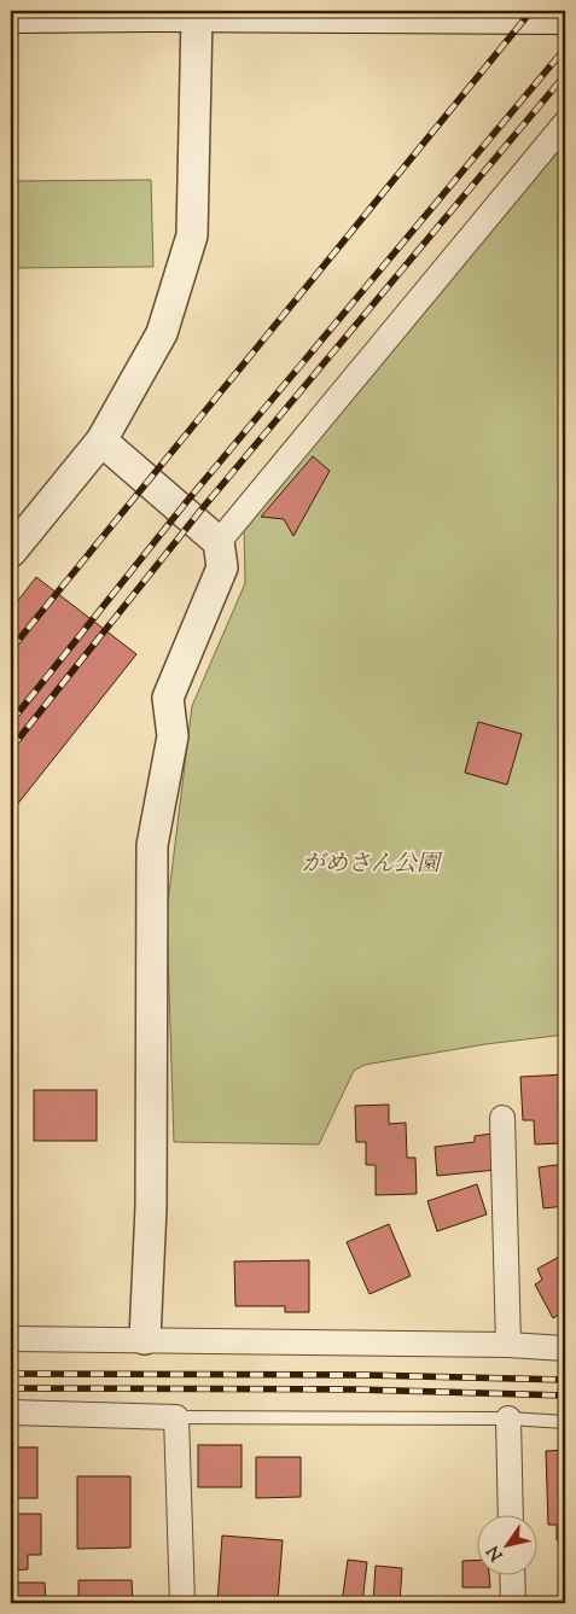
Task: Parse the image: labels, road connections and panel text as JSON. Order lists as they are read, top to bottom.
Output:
{
  "parks": ["がめさん公園"],
  "north": "bottom left"
}
